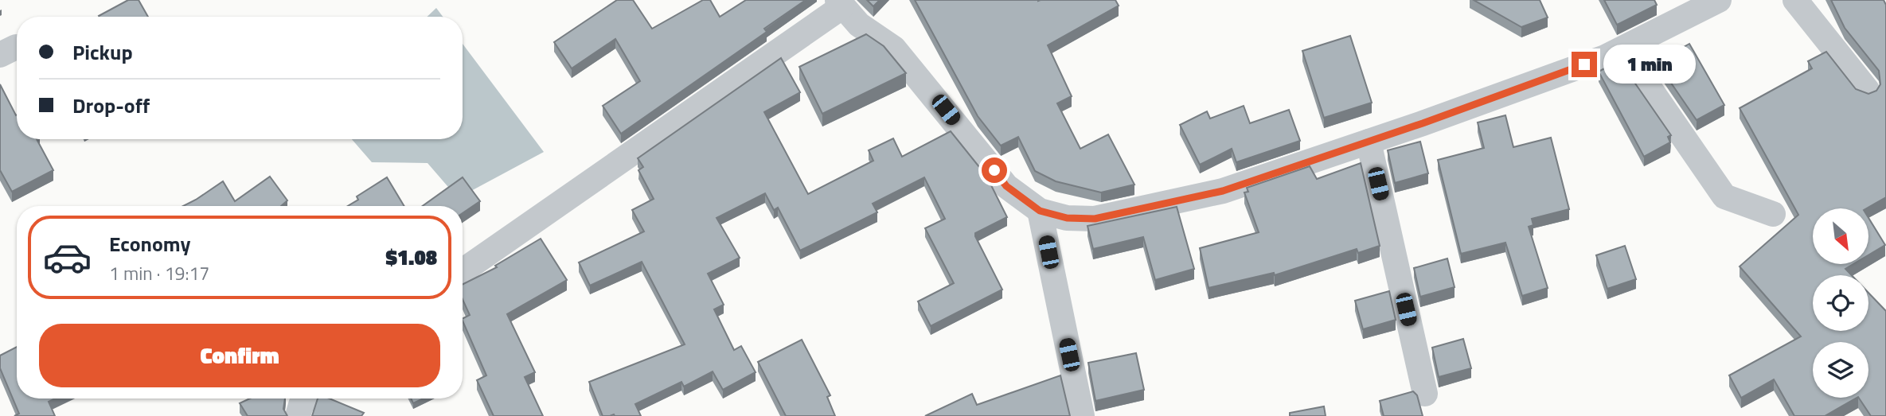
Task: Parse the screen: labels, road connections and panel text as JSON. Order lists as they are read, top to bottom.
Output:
{
  "north": "bottom right",
  "page": {
    "banner": ["Pickup", "Drop-off"],
    "bubble": "1 min",
    "list": [
      {
        "name": "Economy",
        "note": "1 min · 19:17",
        "value": "$1.08"
      }
    ],
    "buttons": "Confirm"
  }
}
